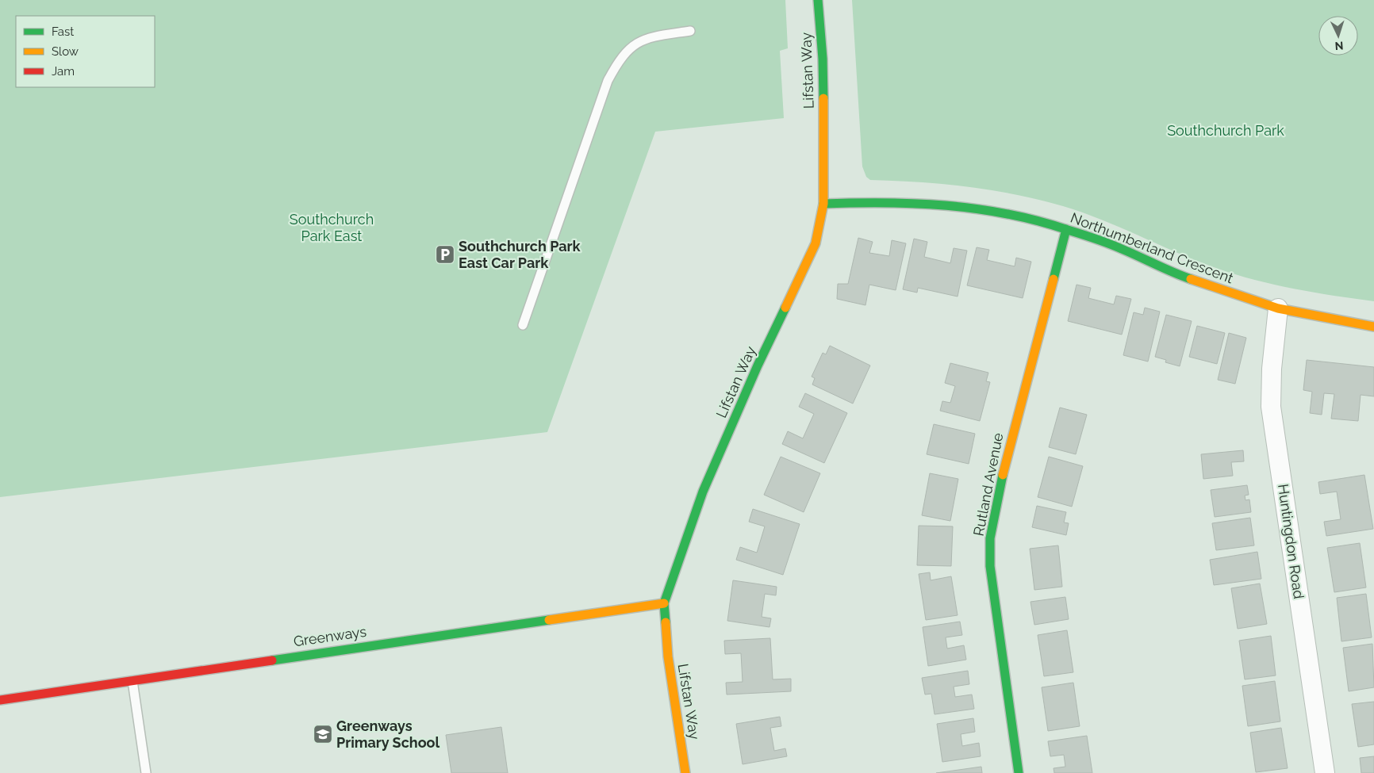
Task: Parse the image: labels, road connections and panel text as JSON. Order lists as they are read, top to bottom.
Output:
{
  "streets": {
    "street": [
      "Lifstan Way",
      "Northumberland Crescent",
      "Rutland Avenue",
      "Huntingdon Road",
      "Greenways"
    ]
  },
  "crossings": [
    ["Lifstan Way", "Northumberland Crescent"],
    ["Lifstan Way", "Greenways"],
    ["Northumberland Crescent", "Rutland Avenue"],
    ["Northumberland Crescent", "Huntingdon Road"]
  ],
  "parks": ["Southchurch Park", "Southchurch Park East"],
  "places": {
    "parking": ["Southchurch Park East Car Park"],
    "school or university": ["Greenways Primary School"]
  },
  "legend": ["Fast", "Slow", "Jam"],
  "north": "bottom"
}
